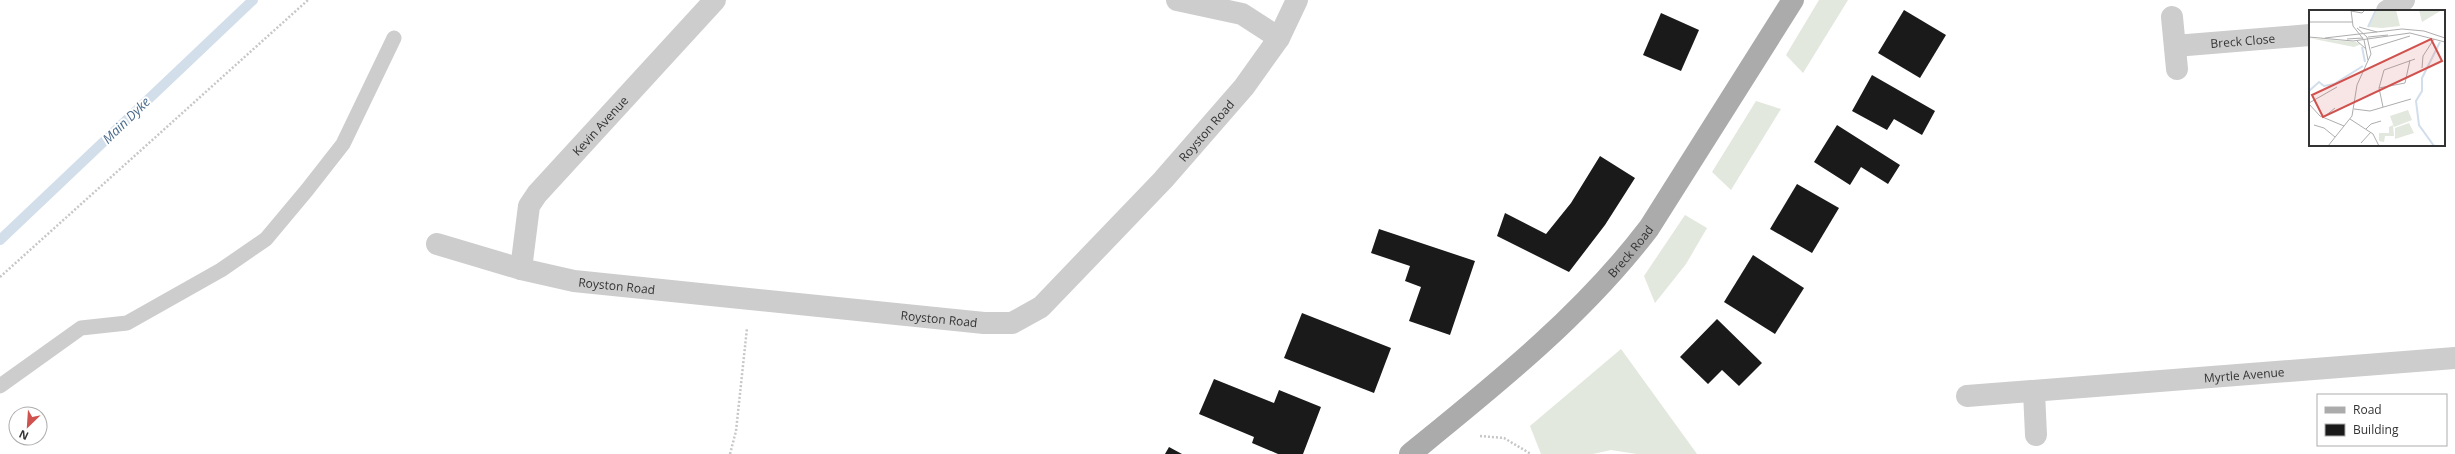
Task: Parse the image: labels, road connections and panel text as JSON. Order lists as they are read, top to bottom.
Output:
{
  "streets": {
    "main road": ["Breck Road"],
    "street": [
      "Breck Close",
      "Kevin Avenue",
      "Royston Road",
      "Myrtle Avenue"
    ]
  },
  "crossings": [
    ["Kevin Avenue", "Royston Road"]
  ],
  "water": ["Main Dyke"],
  "legend": ["Road", "Building"],
  "north": "bottom left"
}
